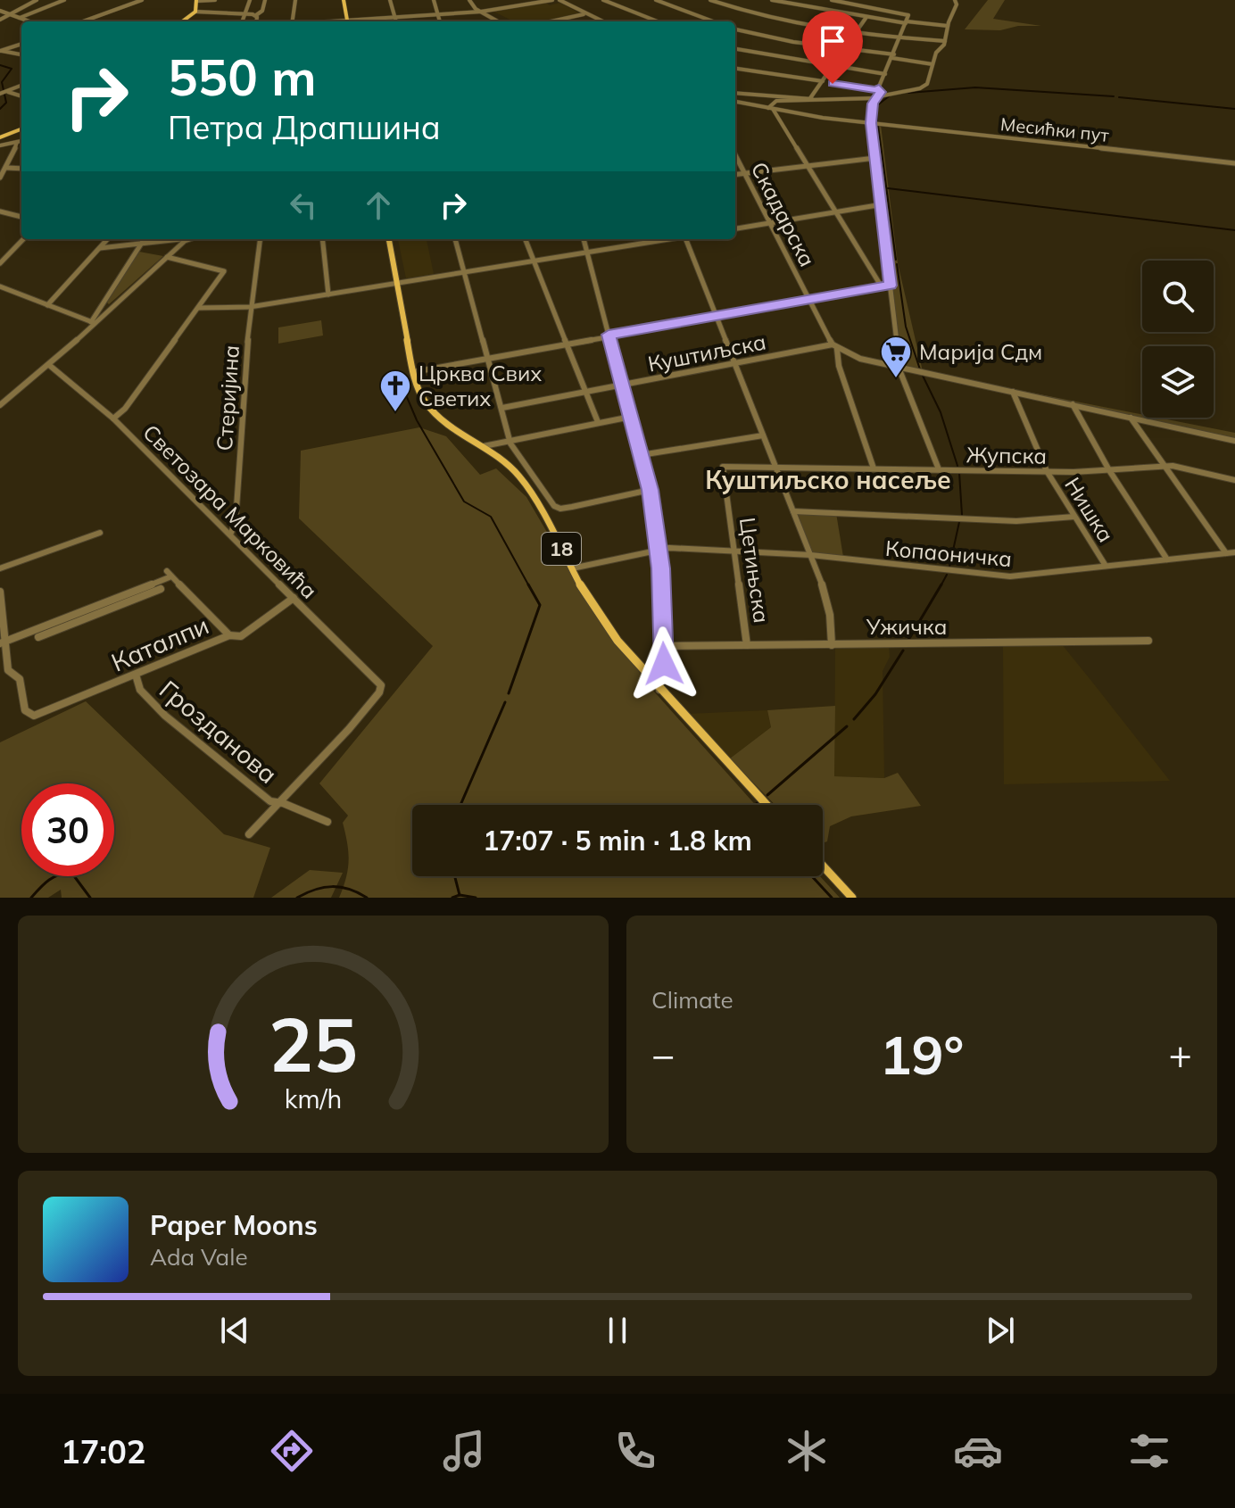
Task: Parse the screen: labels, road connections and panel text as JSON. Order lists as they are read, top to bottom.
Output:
{
  "streets": {
    "main road": ["18"],
    "street": [
      "Месићки пут",
      "Скадарска",
      "Куштиљска",
      "Стеријина",
      "Жупска",
      "Нишка",
      "Светозара Марковића",
      "Копаоничка",
      "Цетињска",
      "Ужичка",
      "Каталпи",
      "Грозданова"
    ]
  },
  "crossings": [
    ["Скадарска", "Куштиљска"],
    ["Скадарска", "Жупска"],
    ["Стеријина", "Светозара Марковића"],
    ["Жупска", "Нишка"],
    ["Жупска", "Цетињска"],
    ["Нишка", "Копаоничка"],
    ["Светозара Марковића", "Каталпи"],
    ["Светозара Марковића", "Грозданова"],
    ["18", "Копаоничка"],
    ["Копаоничка", "Цетињска"],
    ["Цетињска", "Ужичка"],
    ["Каталпи", "Грозданова"]
  ],
  "districts": ["Куштиљско насеље"],
  "places": {
    "supermarket": ["Марија Сдм"],
    "church": ["Црква Свих Светих"]
  },
  "page": {
    "turn": ["550 m", "Петра Драпшина"],
    "limit": "30",
    "trip": "17:07 · 5 min · 1.8 km",
    "tile": "Climate",
    "heat": ["−", "19°", "+"],
    "song": ["Paper Moons", "Ada Vale"],
    "tabs": "17:02",
    "gauge": ["25", "km/h"]
  }
}
